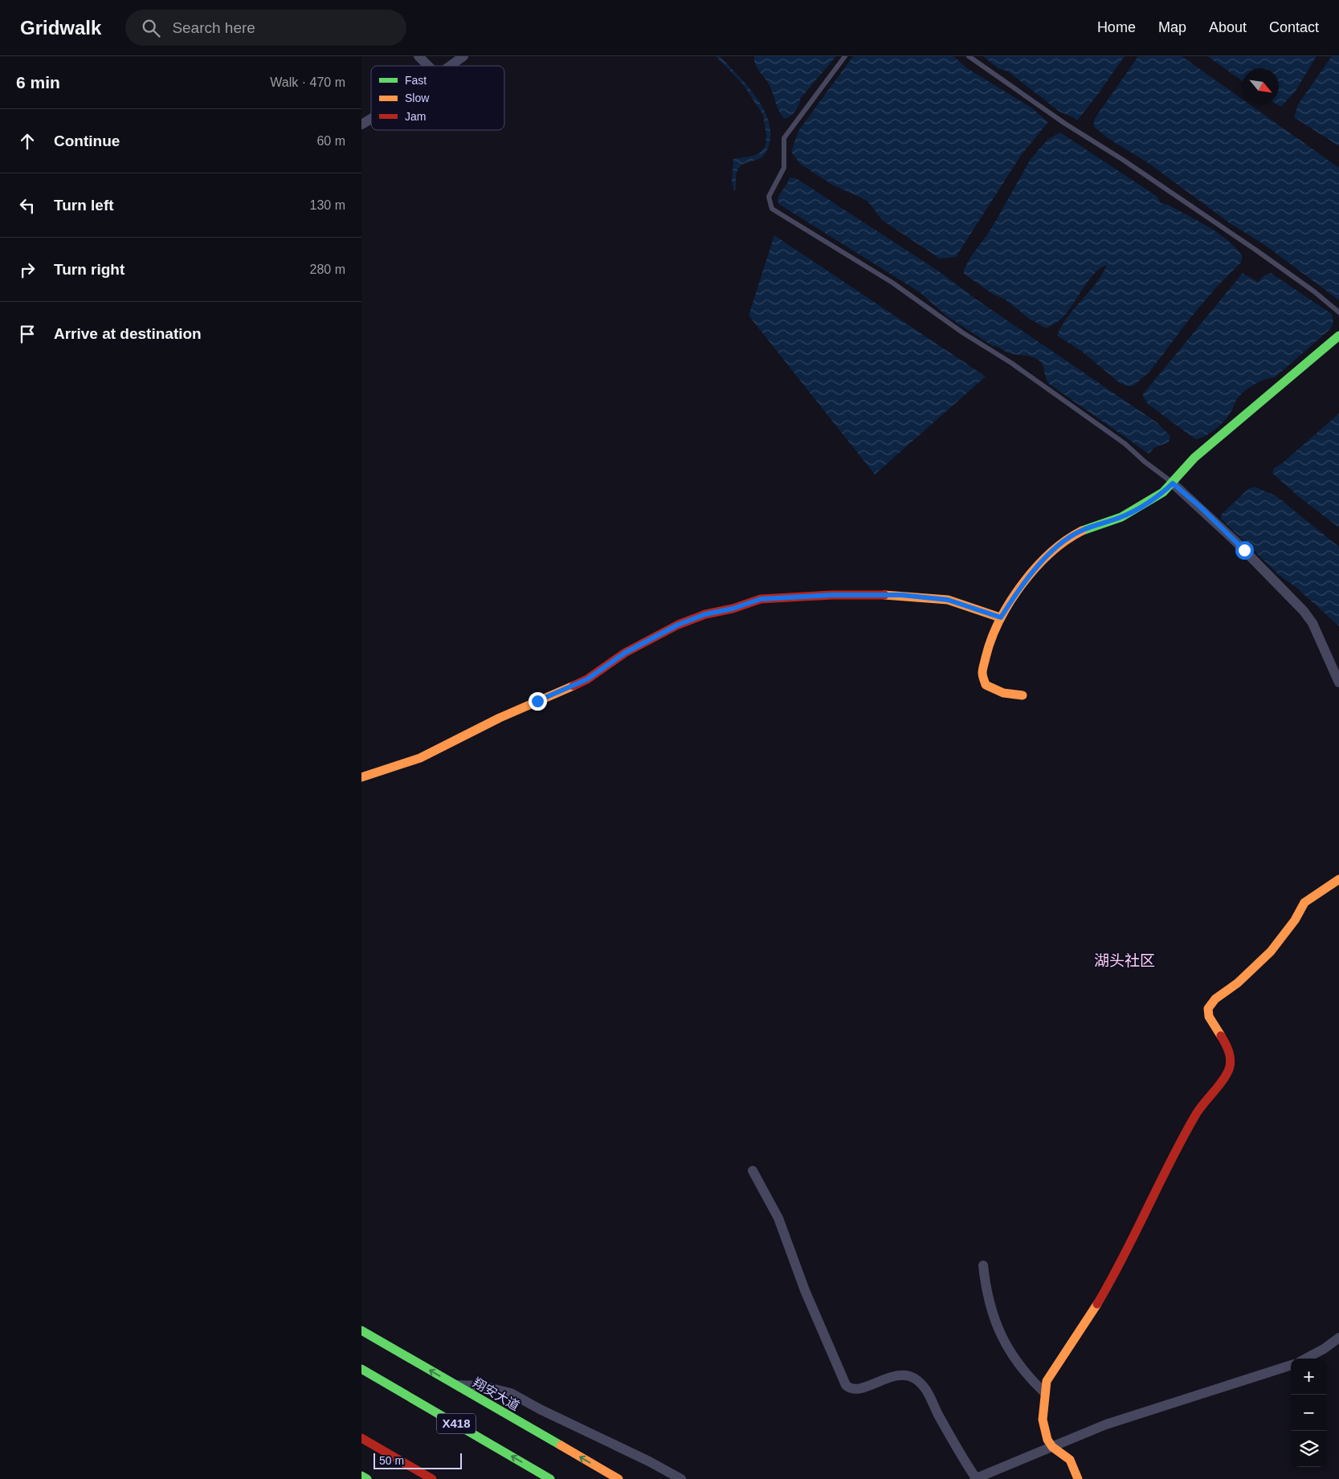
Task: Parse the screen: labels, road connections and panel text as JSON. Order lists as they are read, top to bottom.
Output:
{
  "streets": {
    "main road": ["翔安大道", "X418"]
  },
  "districts": ["湖头社区"],
  "legend": ["Fast", "Slow", "Jam"],
  "scale_bar": "50 m",
  "north": "bottom right",
  "page": {
    "header": "Gridwalk",
    "search": "Search here",
    "nav": [
      "Home",
      "Map",
      "About",
      "Contact"
    ],
    "heading": ["6 min", "Walk · 470 m"],
    "list": [
      ["Continue", "60 m"],
      ["Turn left", "130 m"],
      ["Turn right", "280 m"],
      "Arrive at destination"
    ],
    "map_buttons": ["+", "−"],
    "scale": "50 m"
  }
}
